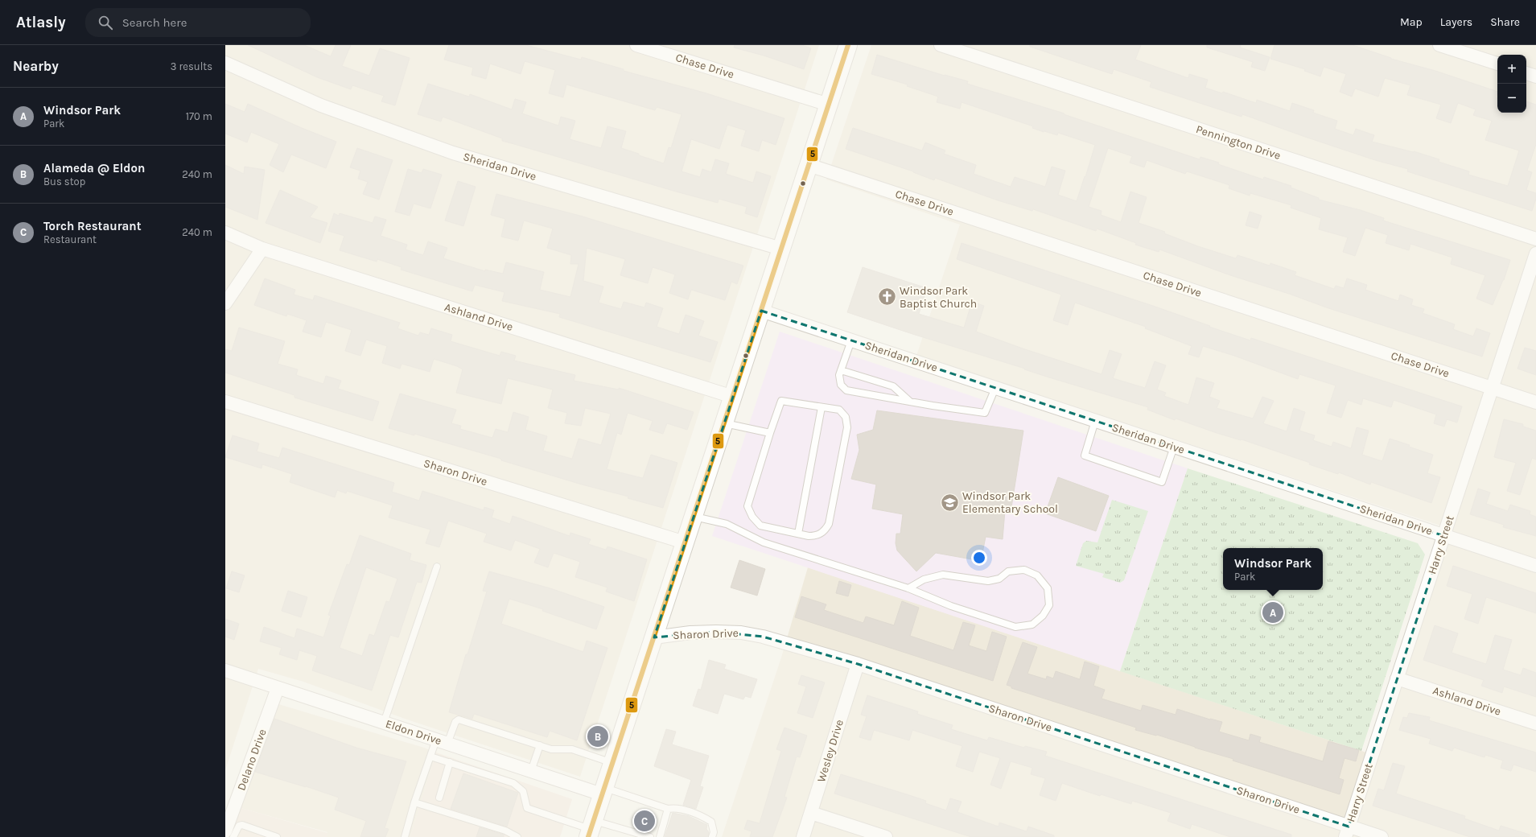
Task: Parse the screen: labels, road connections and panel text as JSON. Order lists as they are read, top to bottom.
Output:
{
  "streets": {
    "street": [
      "Chase Drive",
      "Pennington Drive",
      "Sheridan Drive",
      "Ashland Drive",
      "Sharon Drive",
      "Harry Street",
      "Eldon Drive",
      "Wesley Drive",
      "Delano Drive"
    ]
  },
  "crossings": [
    ["Chase Drive", "Harry Street"],
    ["Sheridan Drive", "Harry Street"],
    ["Ashland Drive", "Harry Street"],
    ["Sharon Drive", "Harry Street"],
    ["Sharon Drive", "Wesley Drive"],
    ["Eldon Drive", "Delano Drive"]
  ],
  "places": {
    "church": ["Windsor Park Baptist Church"],
    "school or university": ["Windsor Park Elementary School"]
  },
  "lines": ["transit line 5"],
  "page": {
    "header": "Atlasly",
    "search": "Search here",
    "nav": ["Map", "Layers", "Share"],
    "heading": ["Nearby", "3 results"],
    "map_buttons": ["+", "−"],
    "list": [
      {
        "mark": "A",
        "name": "Windsor Park",
        "note": "Park",
        "value": "170 m"
      },
      {
        "mark": "B",
        "name": "Alameda @ Eldon",
        "note": "Bus stop",
        "value": "240 m"
      },
      {
        "mark": "C",
        "name": "Torch Restaurant",
        "note": "Restaurant",
        "value": "240 m"
      }
    ],
    "popup": ["Windsor Park", "Park"],
    "pins": ["A", "B", "C"]
  }
}
